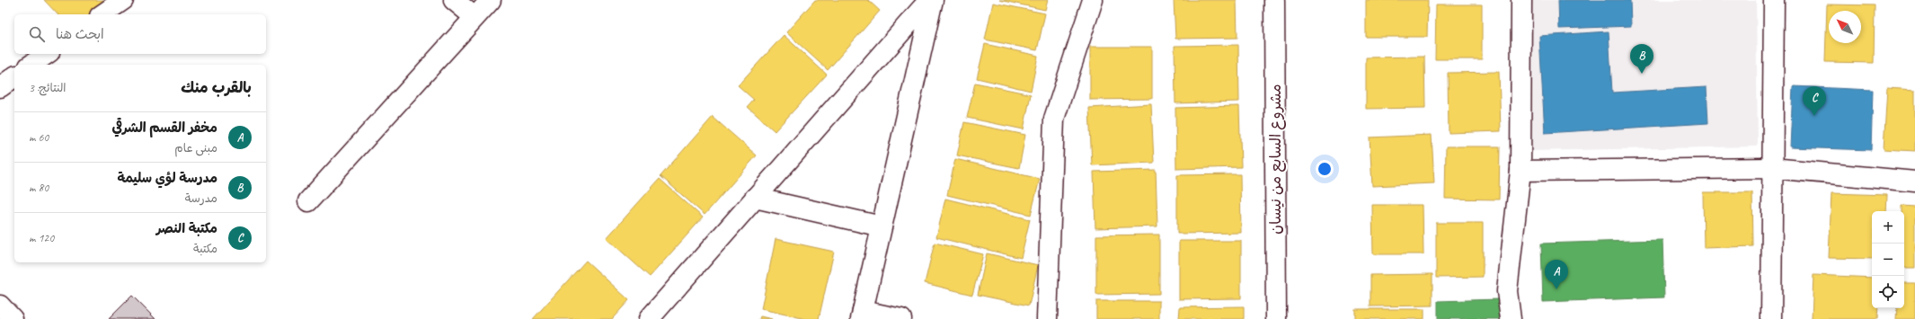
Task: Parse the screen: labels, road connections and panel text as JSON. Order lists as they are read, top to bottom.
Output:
{
  "streets": {
    "street": ["مشروع السابع من نيسان"]
  },
  "north": "top left",
  "page": {
    "search": "ابحث هنا",
    "pins": ["B", "C", "A"],
    "heading": ["بالقرب منك", "النتائج: 3"],
    "list": [
      {
        "mark": "A",
        "name": "مخفر القسم الشرقي",
        "note": "مبنى عام",
        "value": "60 m"
      },
      {
        "mark": "B",
        "name": "مدرسة لؤي سليمة",
        "note": "مدرسة",
        "value": "80 m"
      },
      {
        "mark": "C",
        "name": "مكتبة النصر",
        "note": "مكتبة",
        "value": "120 m"
      }
    ],
    "map_buttons": ["+", "−"]
  }
}
